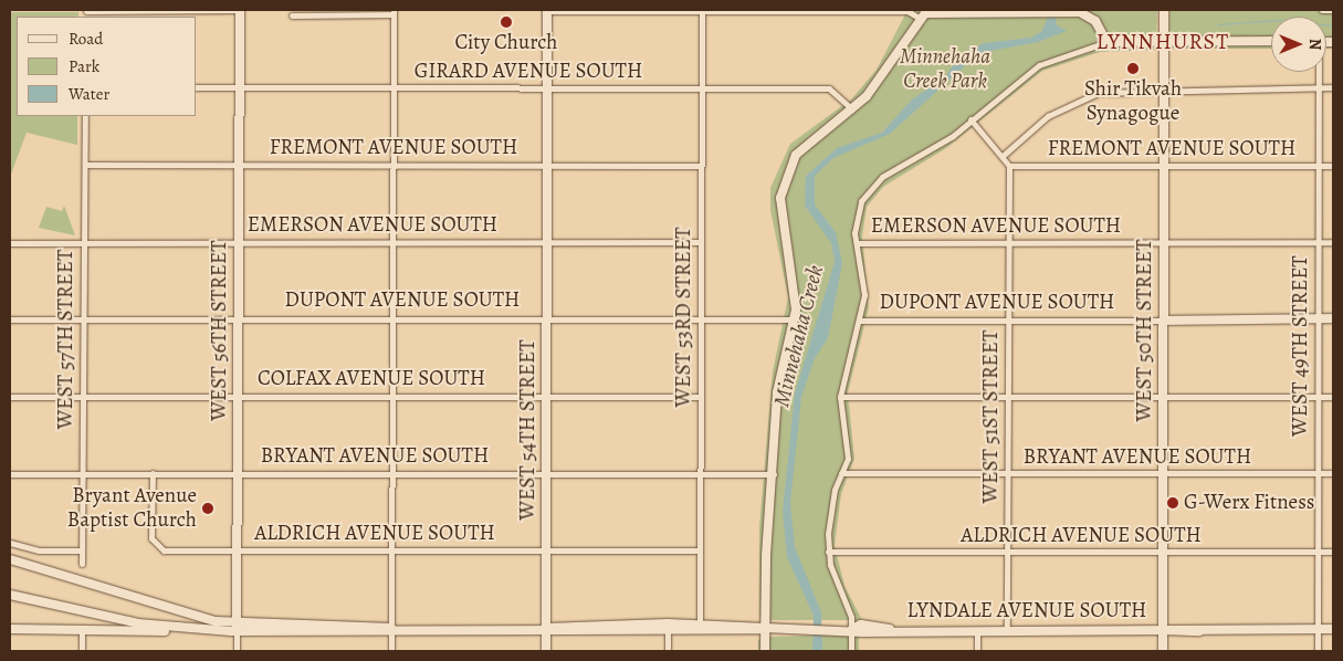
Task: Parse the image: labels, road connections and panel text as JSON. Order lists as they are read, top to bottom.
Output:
{
  "streets": {
    "street": [
      "GIRARD AVENUE SOUTH",
      "FREMONT AVENUE SOUTH",
      "EMERSON AVENUE SOUTH",
      "DUPONT AVENUE SOUTH",
      "WEST 53RD STREET",
      "WEST 56TH STREET",
      "WEST 50TH STREET",
      "WEST 57TH STREET",
      "WEST 49TH STREET",
      "COLFAX AVENUE SOUTH",
      "WEST 51ST STREET",
      "WEST 54TH STREET",
      "BRYANT AVENUE SOUTH",
      "ALDRICH AVENUE SOUTH",
      "LYNDALE AVENUE SOUTH"
    ]
  },
  "crossings": [
    ["GIRARD AVENUE SOUTH", "WEST 53RD STREET"],
    ["GIRARD AVENUE SOUTH", "WEST 56TH STREET"],
    ["GIRARD AVENUE SOUTH", "WEST 54TH STREET"],
    ["FREMONT AVENUE SOUTH", "WEST 53RD STREET"],
    ["FREMONT AVENUE SOUTH", "WEST 56TH STREET"],
    ["FREMONT AVENUE SOUTH", "WEST 50TH STREET"],
    ["FREMONT AVENUE SOUTH", "WEST 57TH STREET"],
    ["FREMONT AVENUE SOUTH", "WEST 49TH STREET"],
    ["FREMONT AVENUE SOUTH", "WEST 51ST STREET"],
    ["FREMONT AVENUE SOUTH", "WEST 54TH STREET"],
    ["EMERSON AVENUE SOUTH", "WEST 53RD STREET"],
    ["EMERSON AVENUE SOUTH", "WEST 56TH STREET"],
    ["EMERSON AVENUE SOUTH", "WEST 50TH STREET"],
    ["EMERSON AVENUE SOUTH", "WEST 57TH STREET"],
    ["EMERSON AVENUE SOUTH", "WEST 49TH STREET"],
    ["EMERSON AVENUE SOUTH", "WEST 51ST STREET"],
    ["EMERSON AVENUE SOUTH", "WEST 54TH STREET"],
    ["DUPONT AVENUE SOUTH", "WEST 53RD STREET"],
    ["DUPONT AVENUE SOUTH", "WEST 56TH STREET"],
    ["DUPONT AVENUE SOUTH", "WEST 50TH STREET"],
    ["DUPONT AVENUE SOUTH", "WEST 57TH STREET"],
    ["DUPONT AVENUE SOUTH", "WEST 49TH STREET"],
    ["DUPONT AVENUE SOUTH", "WEST 51ST STREET"],
    ["DUPONT AVENUE SOUTH", "WEST 54TH STREET"],
    ["WEST 53RD STREET", "COLFAX AVENUE SOUTH"],
    ["WEST 53RD STREET", "BRYANT AVENUE SOUTH"],
    ["WEST 53RD STREET", "ALDRICH AVENUE SOUTH"],
    ["WEST 53RD STREET", "LYNDALE AVENUE SOUTH"],
    ["WEST 56TH STREET", "COLFAX AVENUE SOUTH"],
    ["WEST 56TH STREET", "BRYANT AVENUE SOUTH"],
    ["WEST 56TH STREET", "ALDRICH AVENUE SOUTH"],
    ["WEST 56TH STREET", "LYNDALE AVENUE SOUTH"],
    ["WEST 50TH STREET", "BRYANT AVENUE SOUTH"],
    ["WEST 50TH STREET", "ALDRICH AVENUE SOUTH"],
    ["WEST 50TH STREET", "LYNDALE AVENUE SOUTH"],
    ["WEST 57TH STREET", "COLFAX AVENUE SOUTH"],
    ["WEST 57TH STREET", "BRYANT AVENUE SOUTH"],
    ["WEST 49TH STREET", "BRYANT AVENUE SOUTH"],
    ["WEST 49TH STREET", "ALDRICH AVENUE SOUTH"],
    ["WEST 49TH STREET", "LYNDALE AVENUE SOUTH"],
    ["COLFAX AVENUE SOUTH", "WEST 54TH STREET"],
    ["WEST 51ST STREET", "BRYANT AVENUE SOUTH"],
    ["WEST 51ST STREET", "ALDRICH AVENUE SOUTH"],
    ["WEST 51ST STREET", "LYNDALE AVENUE SOUTH"],
    ["WEST 54TH STREET", "BRYANT AVENUE SOUTH"],
    ["WEST 54TH STREET", "ALDRICH AVENUE SOUTH"],
    ["WEST 54TH STREET", "LYNDALE AVENUE SOUTH"],
    ["BRYANT AVENUE SOUTH", "ALDRICH AVENUE SOUTH"]
  ],
  "districts": ["LYNNHURST"],
  "water": ["Minnehaha Creek"],
  "parks": ["Minnehaha Creek Park"],
  "places": [
    "City Church",
    "Shir Tikvah Synagogue",
    "G-Werx Fitness",
    "Bryant Avenue Baptist Church"
  ],
  "legend": ["Road", "Park", "Water"],
  "north": "right"
}
